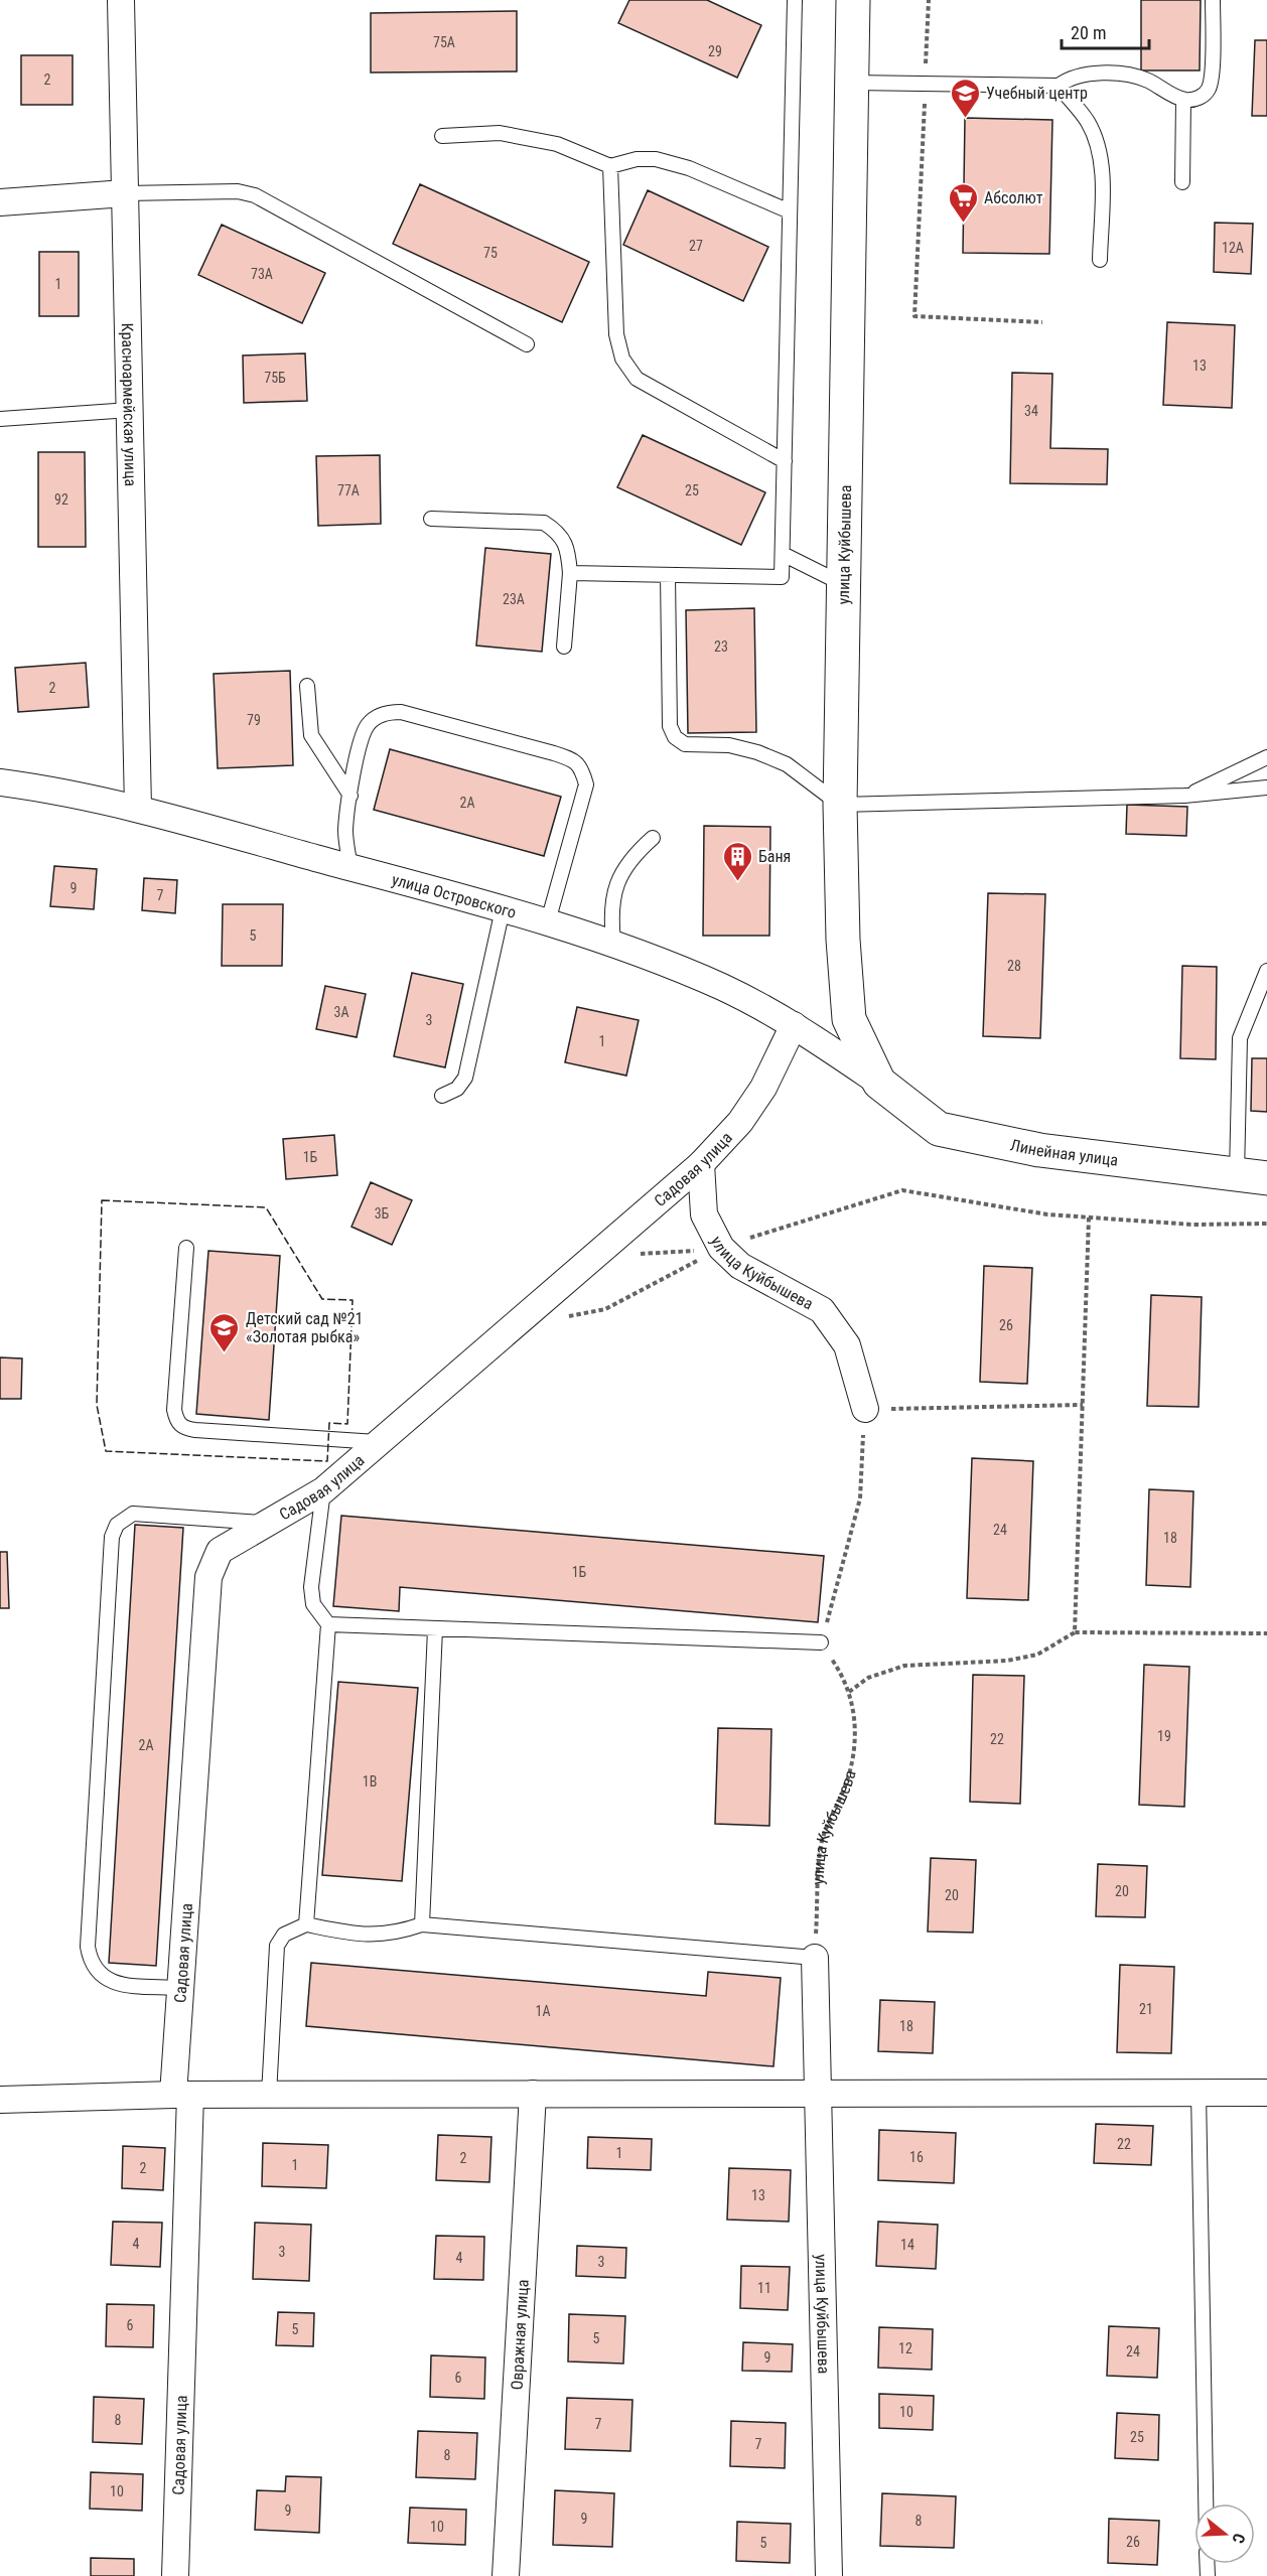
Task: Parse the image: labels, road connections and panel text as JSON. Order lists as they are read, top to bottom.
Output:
{
  "streets": {
    "street": [
      "Красноармейская улица",
      "улица Куйбышева",
      "улица Островского",
      "Линейная улица",
      "Садовая улица",
      "Овражная улица"
    ]
  },
  "crossings": [
    ["Красноармейская улица", "улица Островского"],
    ["улица Куйбышева", "улица Островского"],
    ["улица Куйбышева", "Линейная улица"],
    ["улица Куйбышева", "Садовая улица"],
    ["улица Островского", "Линейная улица"],
    ["улица Островского", "Садовая улица"]
  ],
  "places": {
    "school or university": ["Учебный центр", "Детский сад №21 «Золотая рыбка»"],
    "supermarket": ["Абсолют"],
    "building": ["Баня"]
  },
  "house_numbers": [
    "75А",
    "29",
    "2",
    "27",
    "12А",
    "75",
    "73А",
    "1",
    "13",
    "75Б",
    "34",
    "77А",
    "25",
    "92",
    "23А",
    "23",
    "2",
    "79",
    "2А",
    "9",
    "7",
    "5",
    "28",
    "3А",
    "3",
    "1",
    "1Б",
    "3Б",
    "26",
    "24",
    "18",
    "1Б",
    "19",
    "22",
    "2А",
    "1В",
    "20",
    "20",
    "21",
    "1А",
    "18",
    "22",
    "1",
    "16",
    "2",
    "1",
    "2",
    "13",
    "4",
    "14",
    "3",
    "4",
    "3",
    "11",
    "6",
    "5",
    "5",
    "12",
    "24",
    "9",
    "6",
    "10",
    "8",
    "7",
    "25",
    "7",
    "8",
    "10",
    "9",
    "9",
    "8",
    "10",
    "26",
    "5"
  ],
  "scale_bar": "20 m",
  "north": "right"
}
